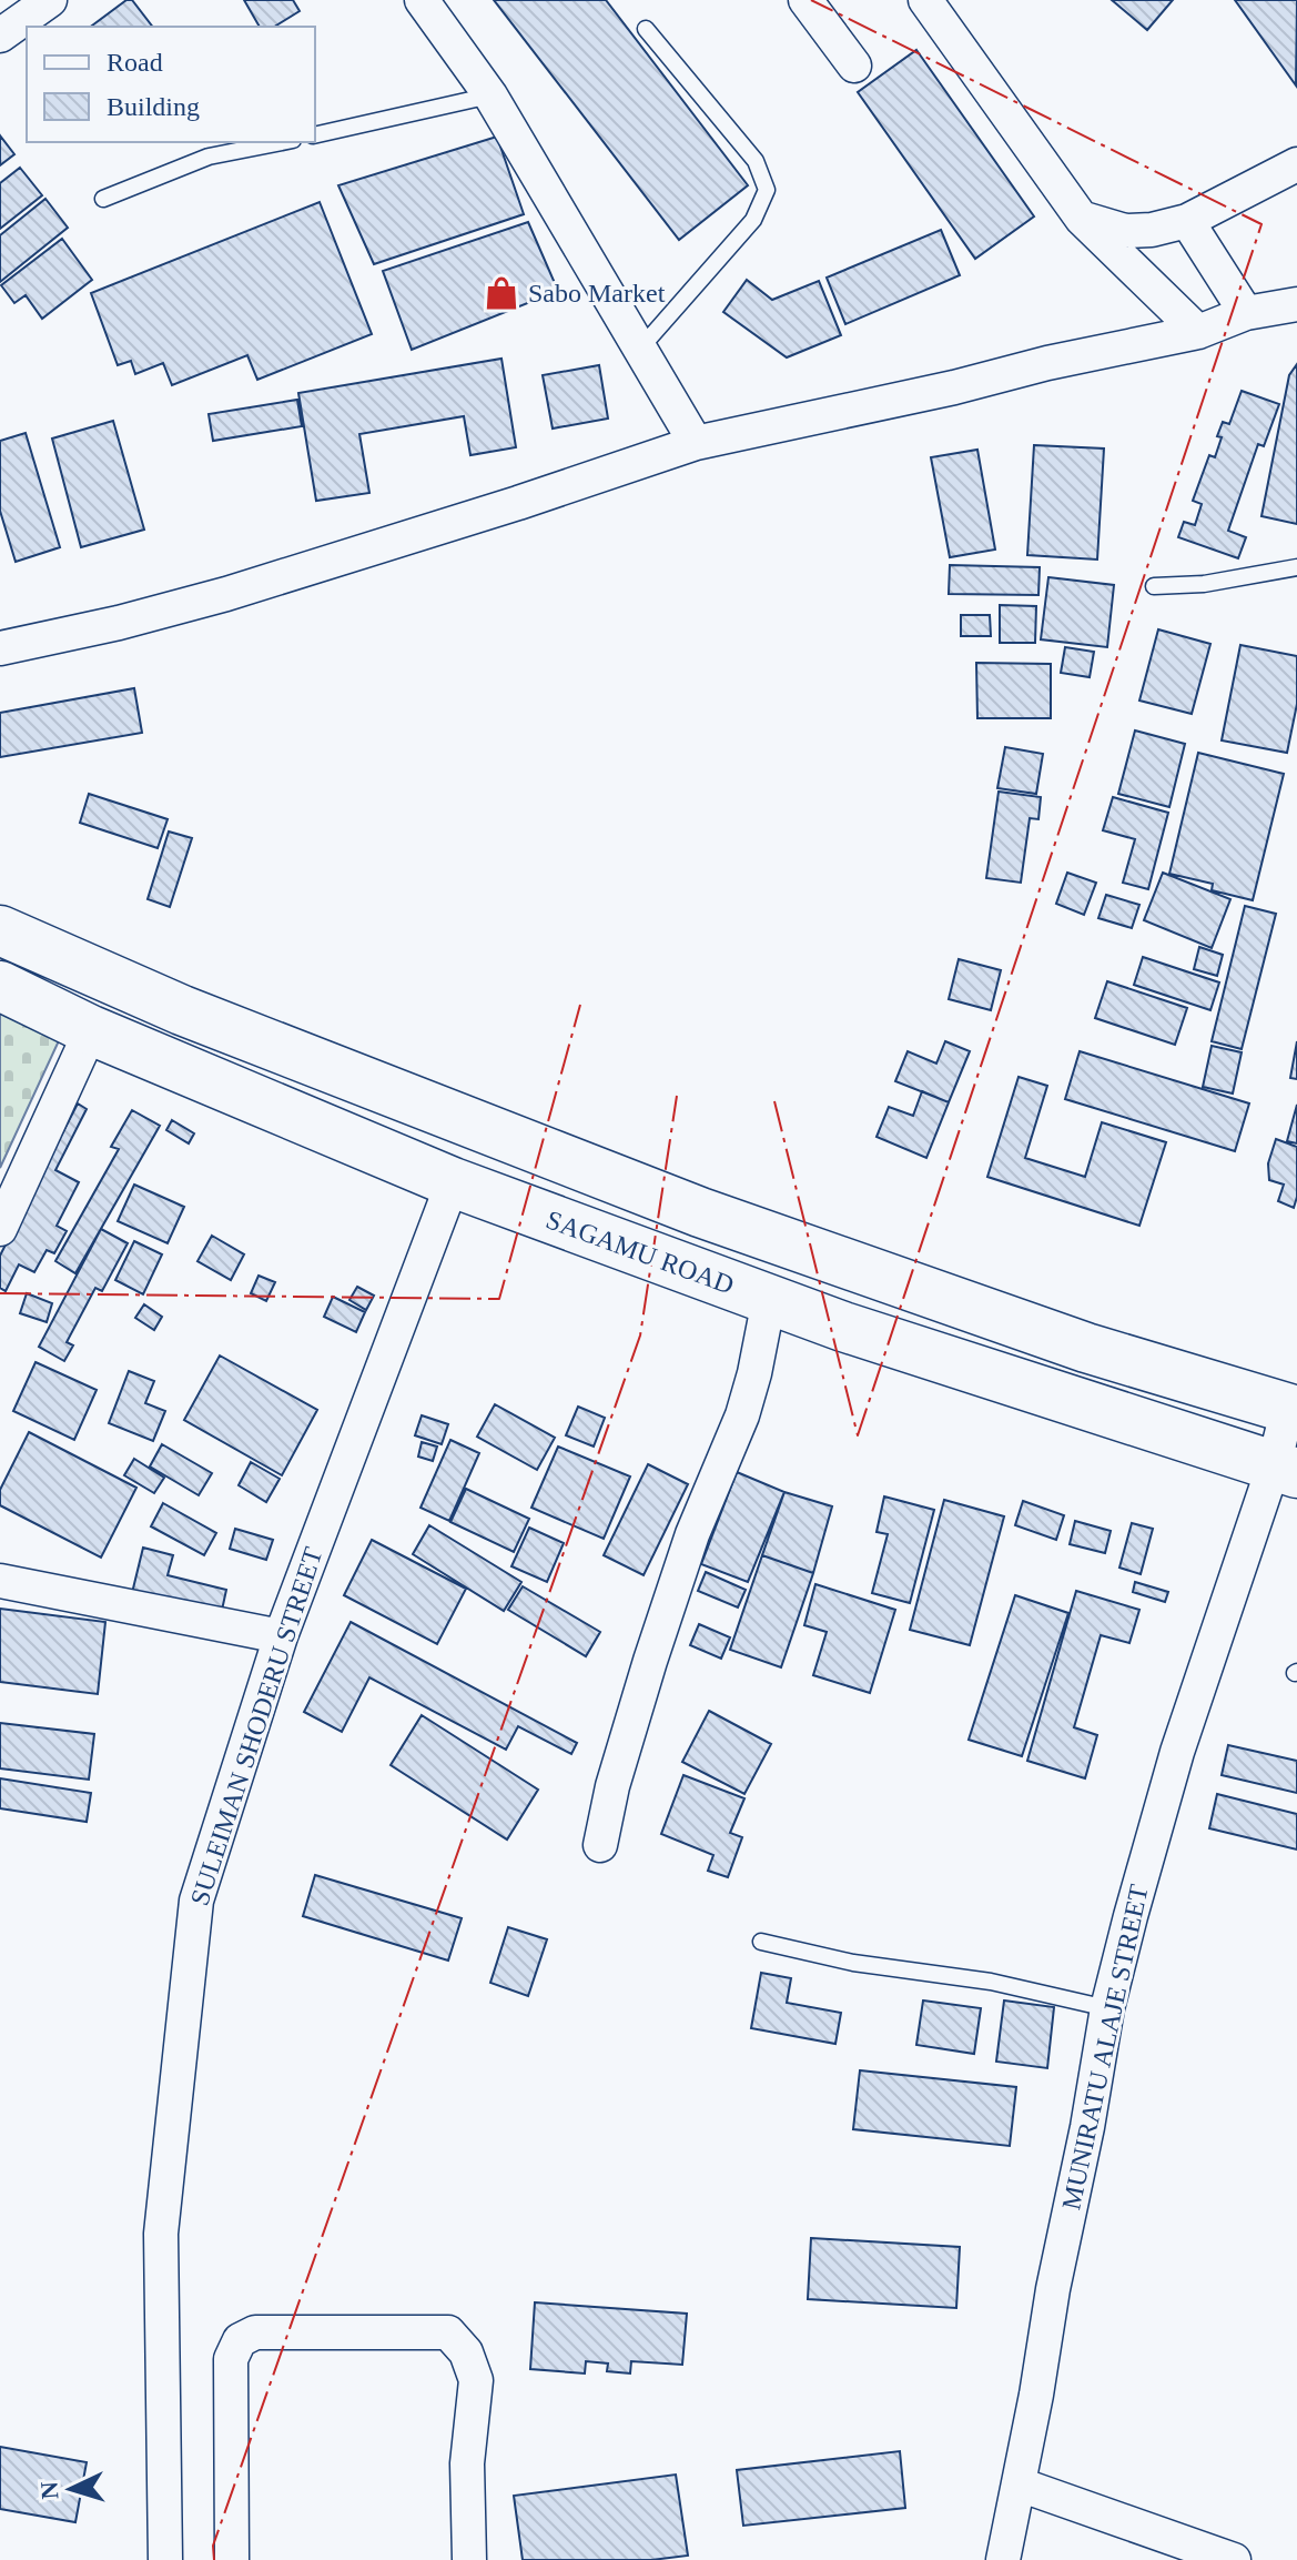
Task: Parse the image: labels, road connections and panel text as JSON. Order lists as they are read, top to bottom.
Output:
{
  "streets": {
    "highway": ["SAGAMU ROAD"],
    "street": ["SULEIMAN SHODERU STREET", "MUNIRATU ALAJE STREET"]
  },
  "crossings": [
    ["SAGAMU ROAD", "SULEIMAN SHODERU STREET"],
    ["SAGAMU ROAD", "MUNIRATU ALAJE STREET"]
  ],
  "places": {
    "shop": ["Sabo Market"]
  },
  "legend": ["Road", "Building"],
  "north": "left"
}
